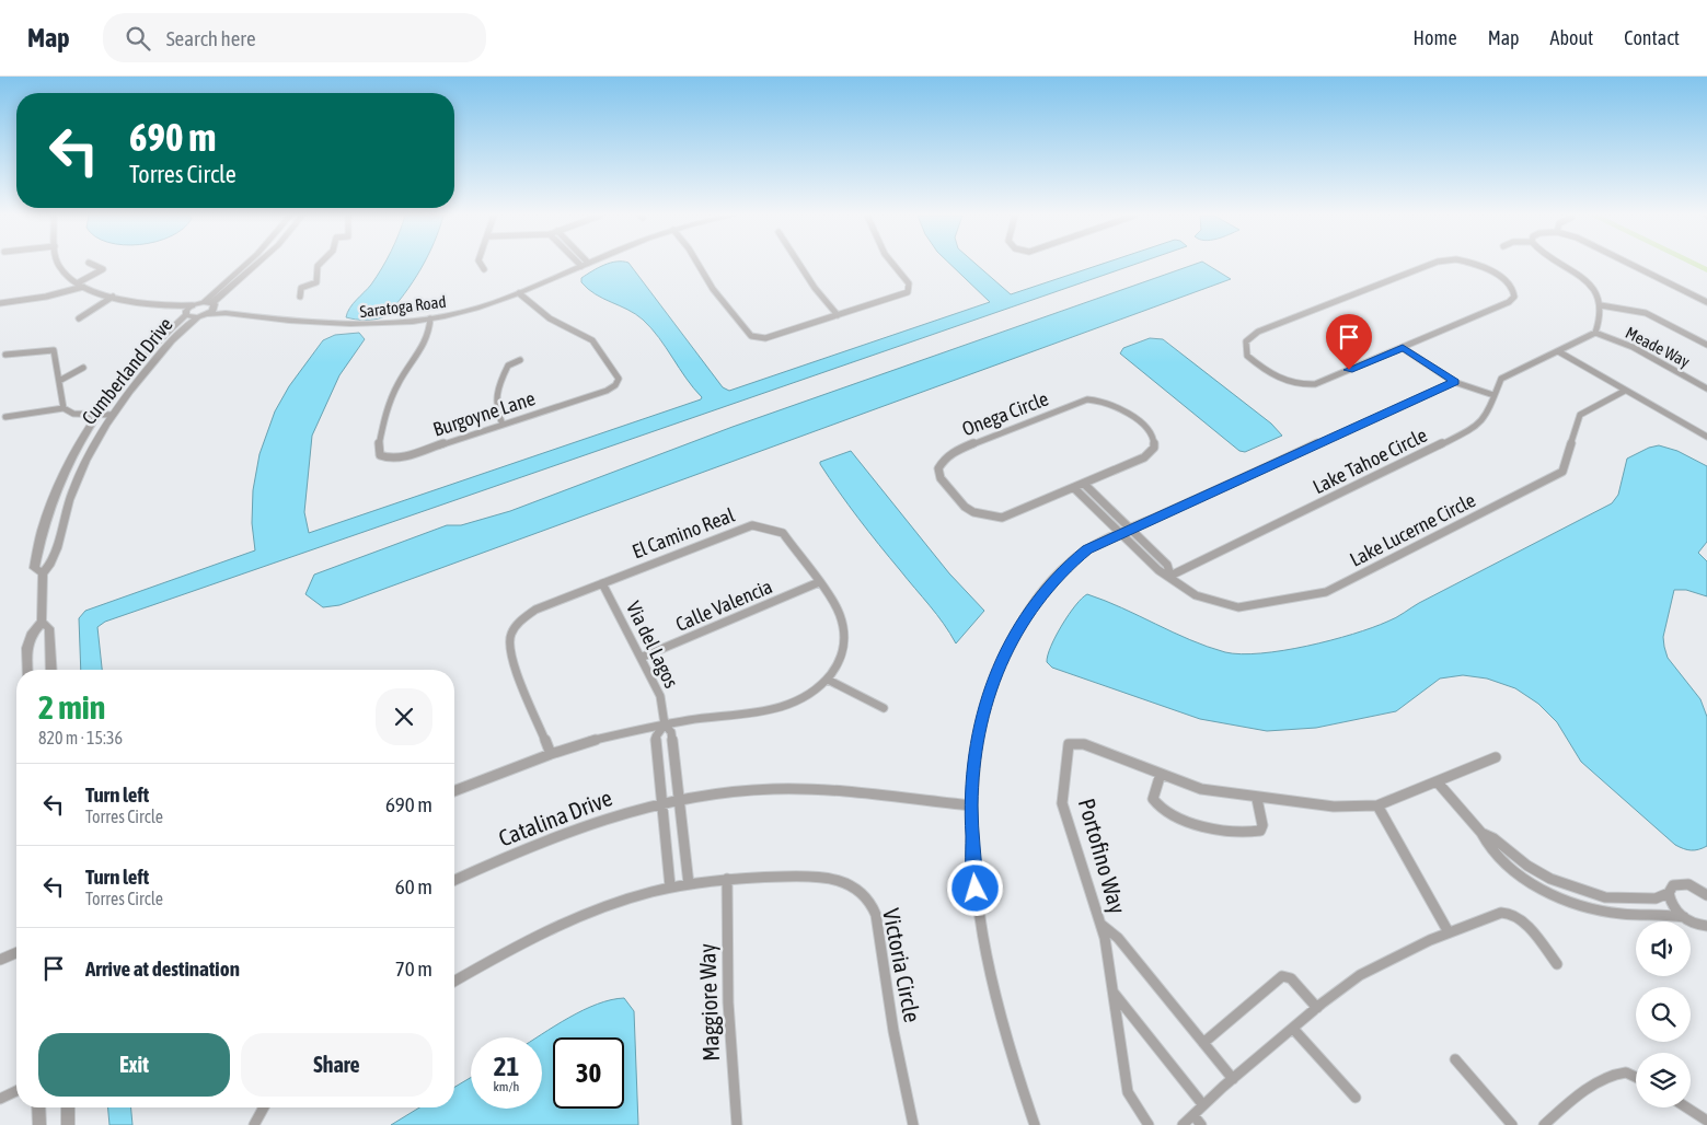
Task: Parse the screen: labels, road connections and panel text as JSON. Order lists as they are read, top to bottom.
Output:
{
  "streets": {
    "street": [
      "Saratoga Road",
      "Meade Way",
      "Cumberland Drive",
      "Burgoyne Lane",
      "Onega Circle",
      "Lake Tahoe Circle",
      "Lake Lucerne Circle",
      "El Camino Real",
      "Calle Valencia",
      "Via del Lagos",
      "Catalina Drive",
      "Portofino Way",
      "Victoria Circle",
      "Maggiore Way"
    ]
  },
  "crossings": [
    ["Saratoga Road", "Cumberland Drive"],
    ["Saratoga Road", "Burgoyne Lane"],
    ["Meade Way", "Lake Tahoe Circle"],
    ["Lake Tahoe Circle", "Lake Lucerne Circle"],
    ["El Camino Real", "Calle Valencia"],
    ["El Camino Real", "Via del Lagos"],
    ["Calle Valencia", "Via del Lagos"],
    ["Via del Lagos", "Catalina Drive"],
    ["Victoria Circle", "Maggiore Way"]
  ],
  "page": {
    "header": "Map",
    "search": "Search here",
    "nav": [
      "Home",
      "Map",
      "About",
      "Contact"
    ],
    "turn": ["690 m", "Torres Circle"],
    "heading": ["2 min", "820 m · 15:36"],
    "list": [
      {
        "name": "Turn left",
        "note": "Torres Circle",
        "value": "690 m"
      },
      {
        "name": "Turn left",
        "note": "Torres Circle",
        "value": "60 m"
      },
      {
        "name": "Arrive at destination",
        "value": "70 m"
      }
    ],
    "buttons": ["Exit", "Share"],
    "speed": "21 km/h",
    "limit": "30"
  }
}
